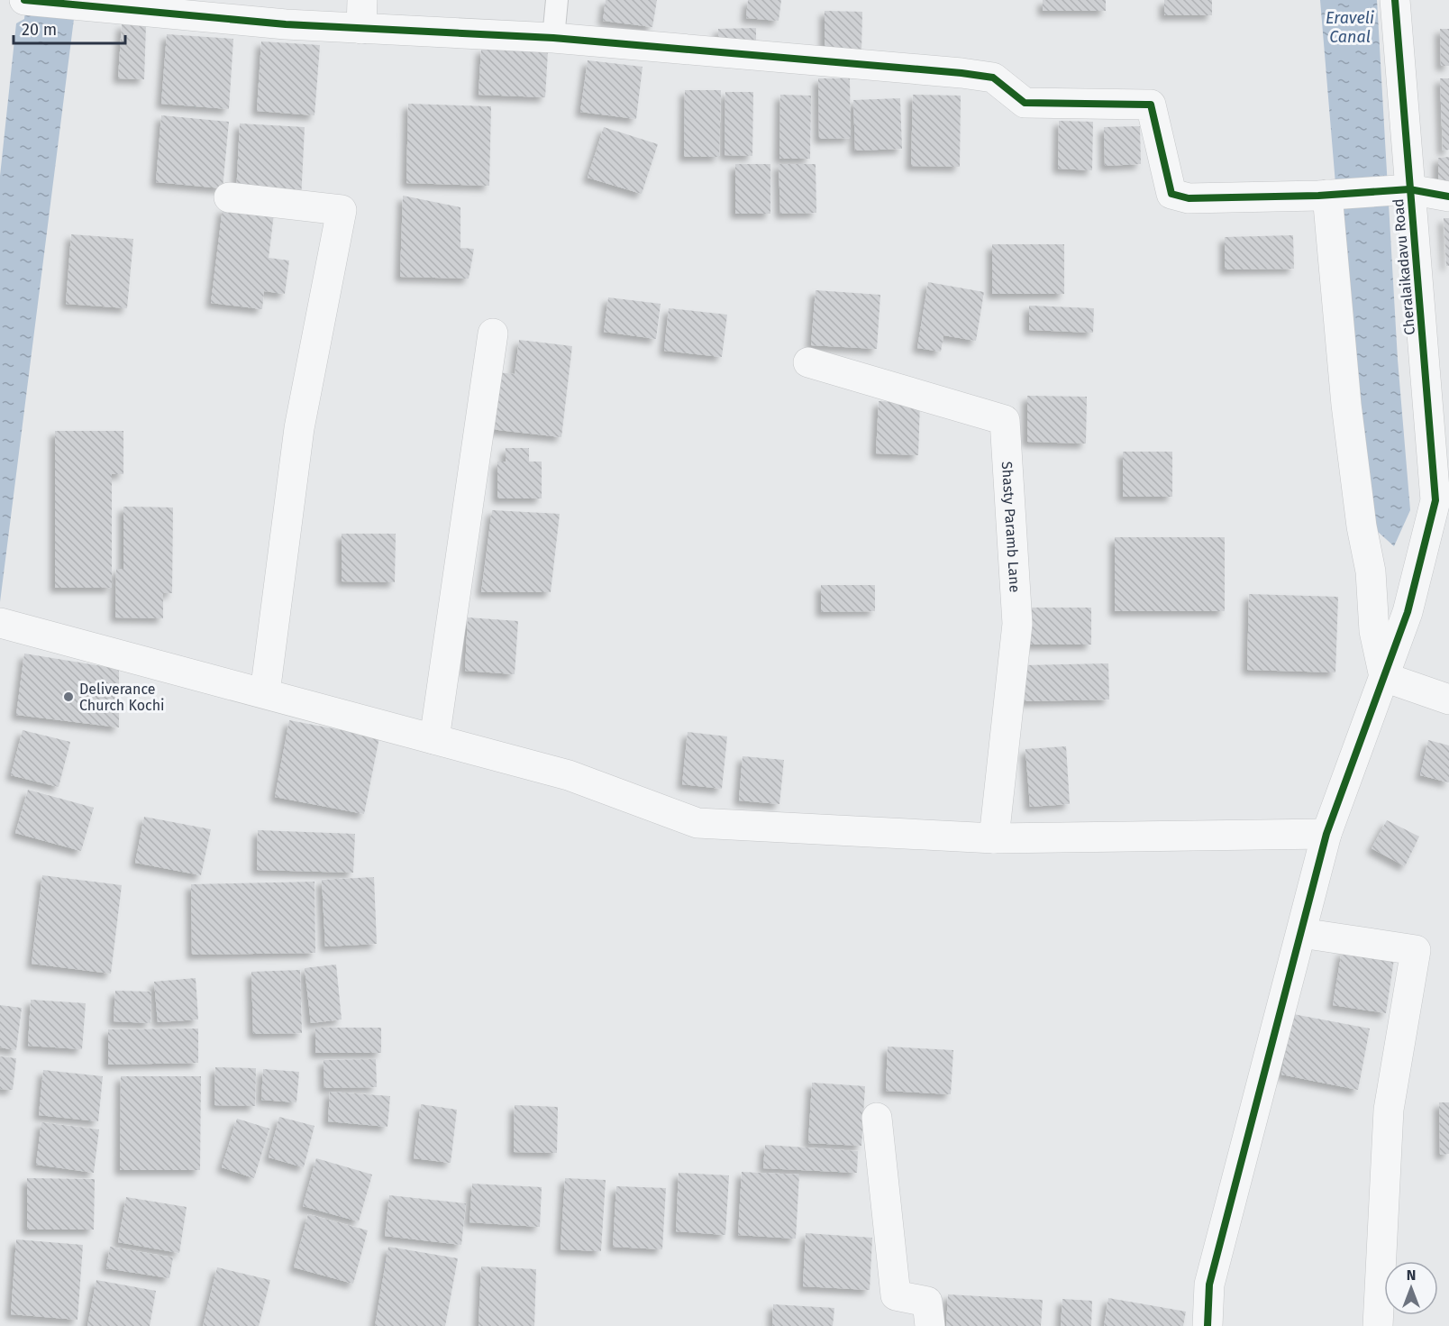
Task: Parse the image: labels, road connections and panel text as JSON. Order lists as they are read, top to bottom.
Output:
{
  "streets": {
    "street": ["Cheralaikadavu Road", "Shasty Paramb Lane"]
  },
  "water": ["Eraveli Canal"],
  "places": ["Deliverance Church Kochi"],
  "scale_bar": "20 m",
  "north": "top"
}
